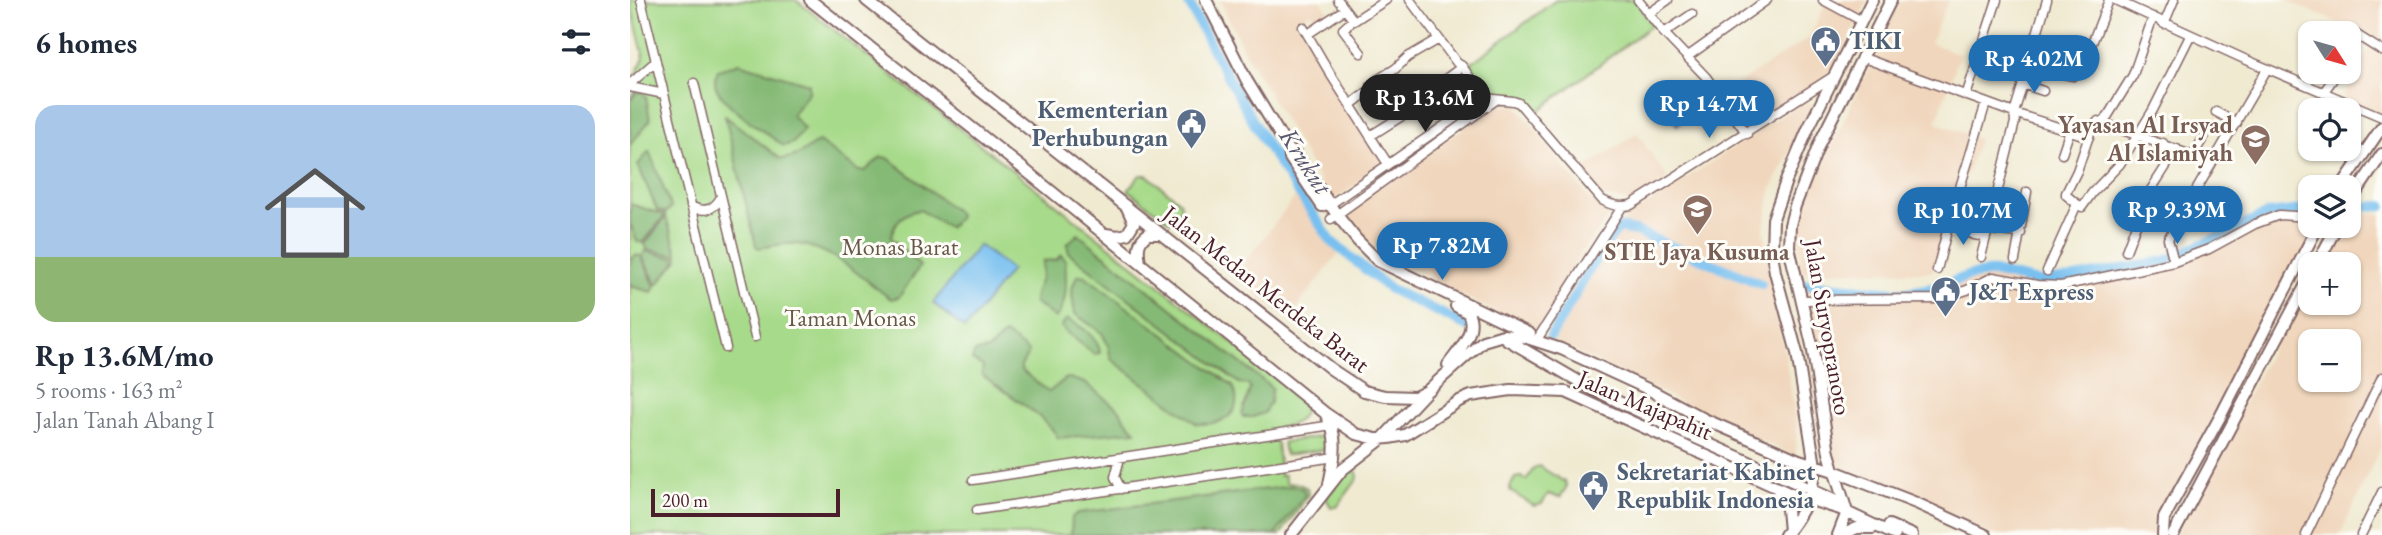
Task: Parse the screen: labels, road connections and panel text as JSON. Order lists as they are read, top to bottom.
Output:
{
  "streets": {
    "main road": ["Jalan Medan Merdeka Barat", "Jalan Suryopranoto", "Jalan Majapahit"]
  },
  "crossings": [
    ["Jalan Medan Merdeka Barat", "Jalan Majapahit"],
    ["Jalan Suryopranoto", "Jalan Majapahit"]
  ],
  "water": ["Krukut"],
  "parks": ["Monas Barat", "Taman Monas"],
  "places": {
    "public building": [
      "TIKI",
      "Kementerian Perhubungan",
      "J&T Express",
      "Sekretariat Kabinet Republik Indonesia"
    ],
    "school or university": ["Yayasan Al Irsyad Al Islamiyah", "STIE Jaya Kusuma"]
  },
  "scale_bar": "200 m",
  "north": "bottom right",
  "page": {
    "heading": "6 homes",
    "map_buttons": ["+", "−"],
    "price": [
      "Rp 4.02M",
      "Rp 13.6M",
      "Rp 14.7M",
      "Rp 9.39M",
      "Rp 10.7M",
      "Rp 7.82M"
    ],
    "list": [
      {
        "name": "Rp 13.6M/mo",
        "note": "5 rooms · 163 m² · Jalan Tanah Abang I"
      }
    ],
    "scale": "200 m"
  }
}
